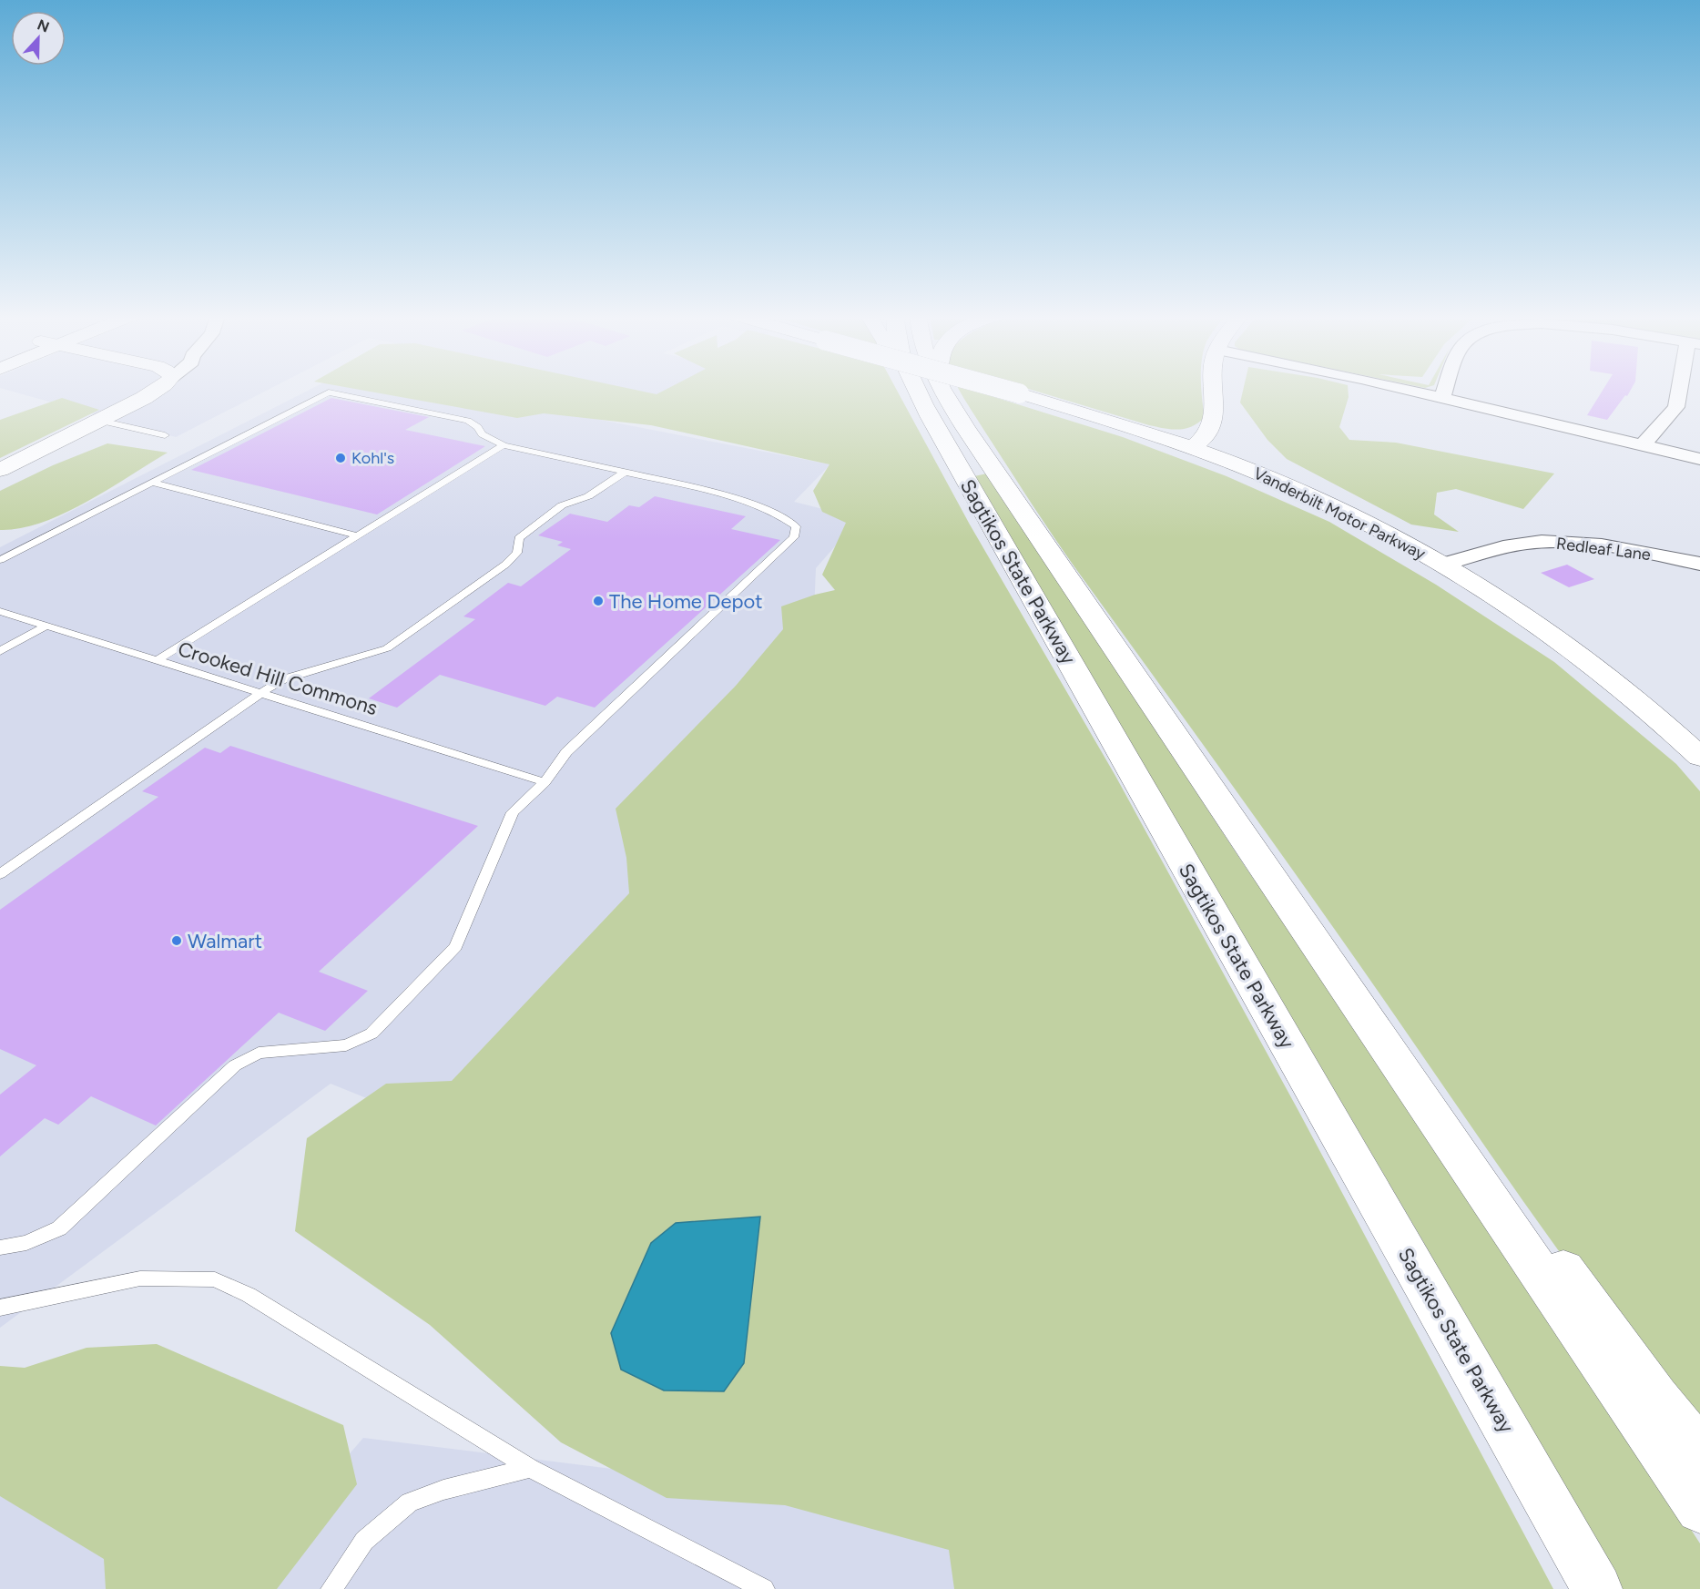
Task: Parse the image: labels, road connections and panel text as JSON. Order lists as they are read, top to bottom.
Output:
{
  "streets": {
    "main road": ["Vanderbilt Motor Parkway", "Sagtikos State Parkway"],
    "street": ["Redleaf Lane"],
    "lane": ["Crooked Hill Commons"]
  },
  "crossings": [
    ["Vanderbilt Motor Parkway", "Redleaf Lane"]
  ],
  "places": ["Kohl's", "The Home Depot", "Walmart"],
  "north": "top"
}
